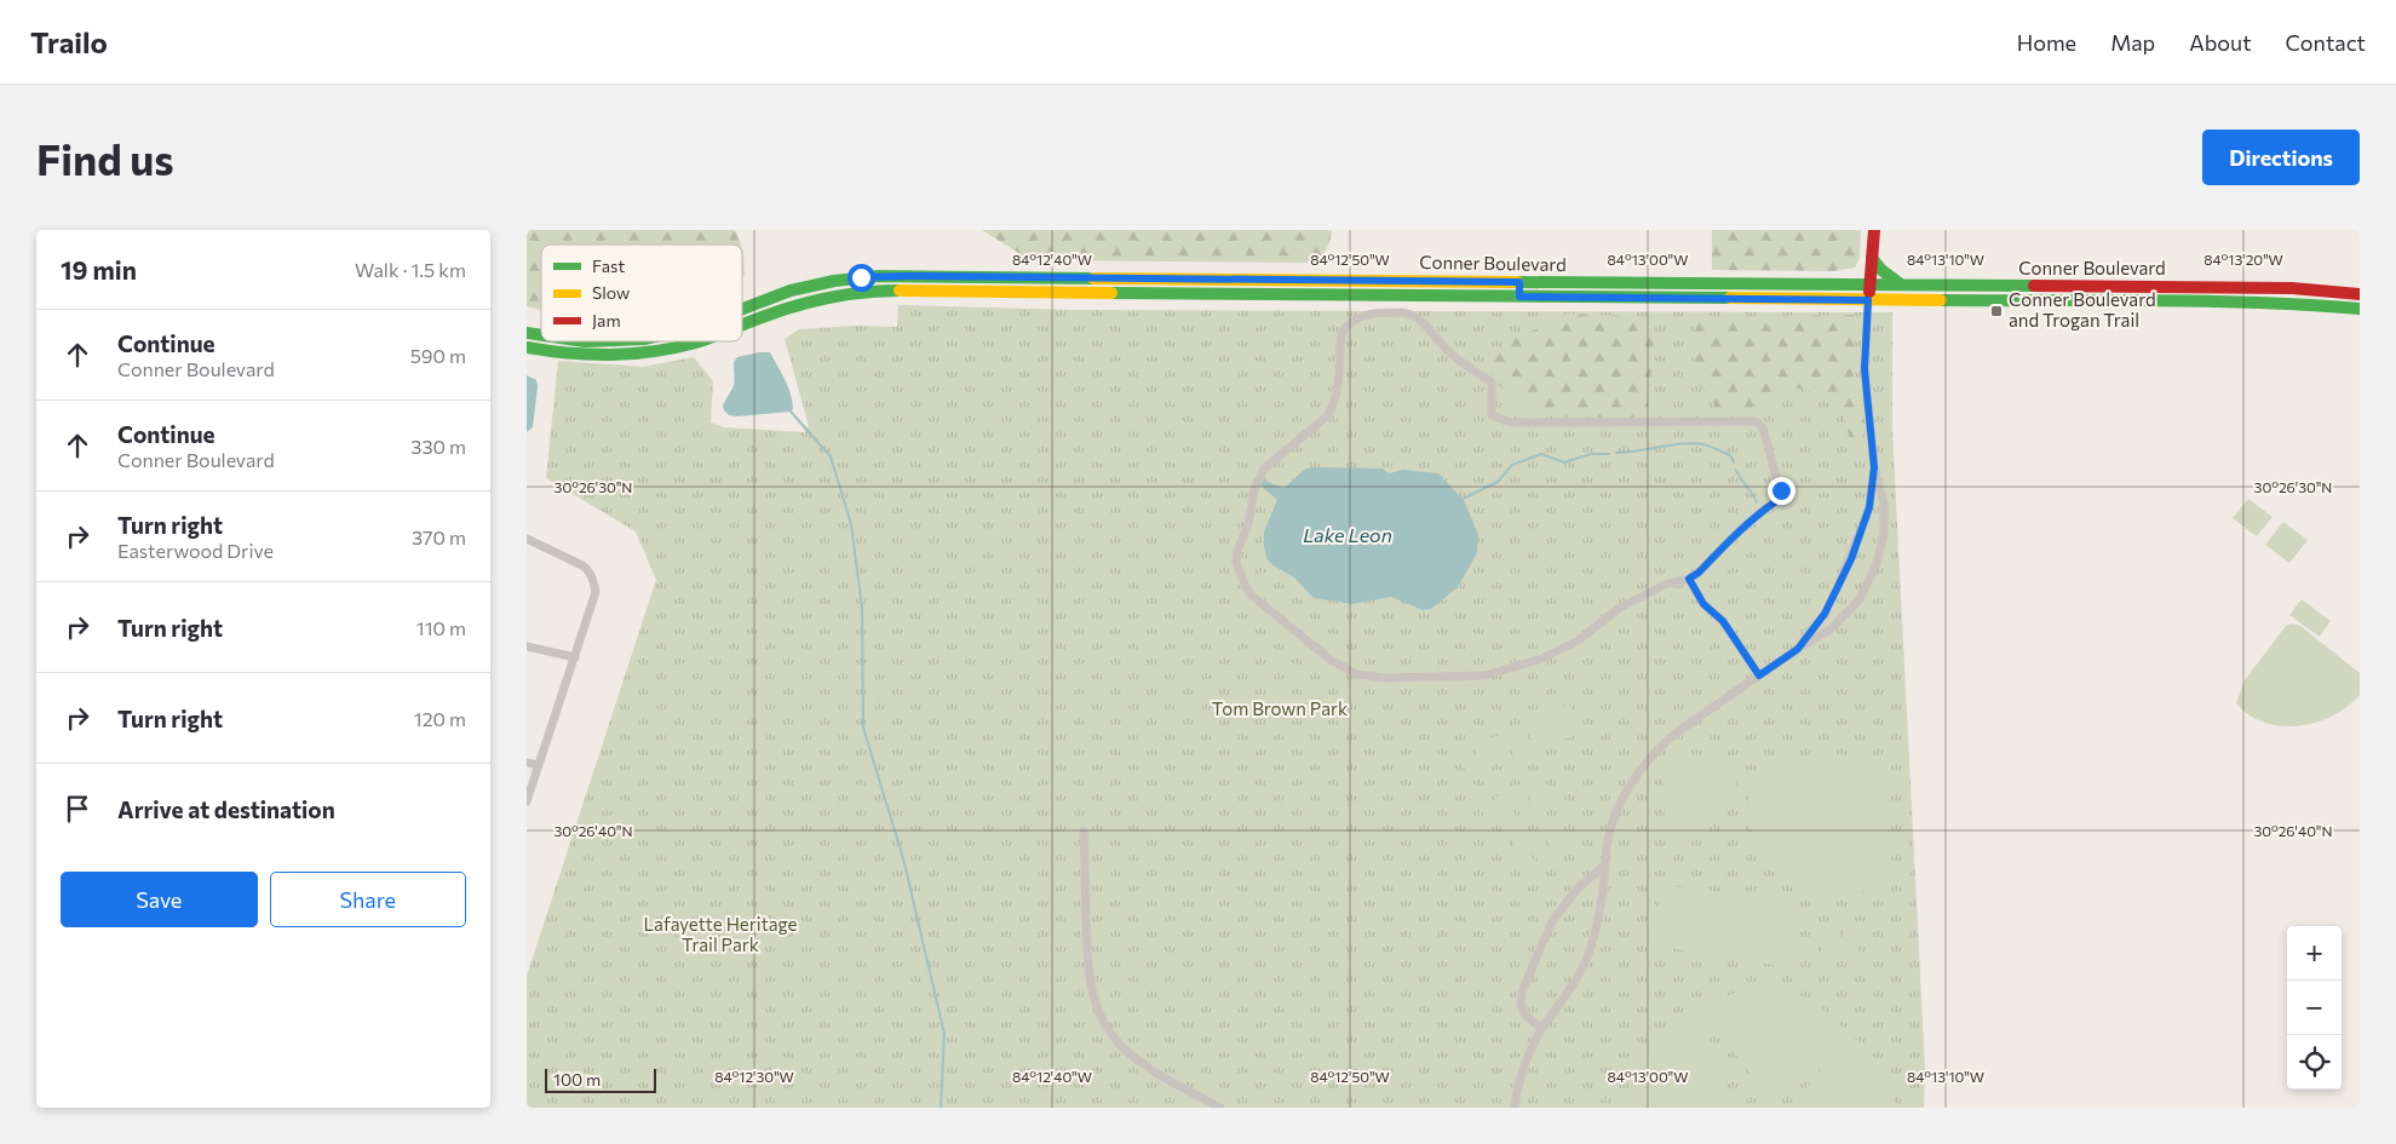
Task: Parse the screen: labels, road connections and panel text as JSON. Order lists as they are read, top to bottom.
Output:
{
  "streets": {
    "main road": ["Conner Boulevard"]
  },
  "water": ["Lake Leon"],
  "parks": ["Tom Brown Park", "Lafayette Heritage Trail Park"],
  "places": {
    "transit": ["Conner Boulevard and Trogan Trail"]
  },
  "legend": ["Fast", "Slow", "Jam"],
  "scale_bar": "100 m",
  "page": {
    "header": "Trailo",
    "nav": [
      "Home",
      "Map",
      "About",
      "Contact"
    ],
    "buttons": [
      "Directions",
      ["Save", "Share"]
    ],
    "title": "Find us",
    "heading": ["19 min", "Walk · 1.5 km"],
    "list": [
      ["Continue", "Conner Boulevard", "590 m"],
      ["Continue", "Conner Boulevard", "330 m"],
      ["Turn right", "Easterwood Drive", "370 m"],
      ["Turn right", "110 m"],
      ["Turn right", "120 m"],
      "Arrive at destination"
    ],
    "map_buttons": ["+", "−"],
    "scale": "100 m"
  },
  "coordinates": [
    "84°12'40\"W",
    "84°12'50\"W",
    "84°13'00\"W",
    "84°13'10\"W",
    "84°13'20\"W",
    "30°26'30\"N",
    "30°26'40\"N",
    "84°12'30\"W"
  ]
}
